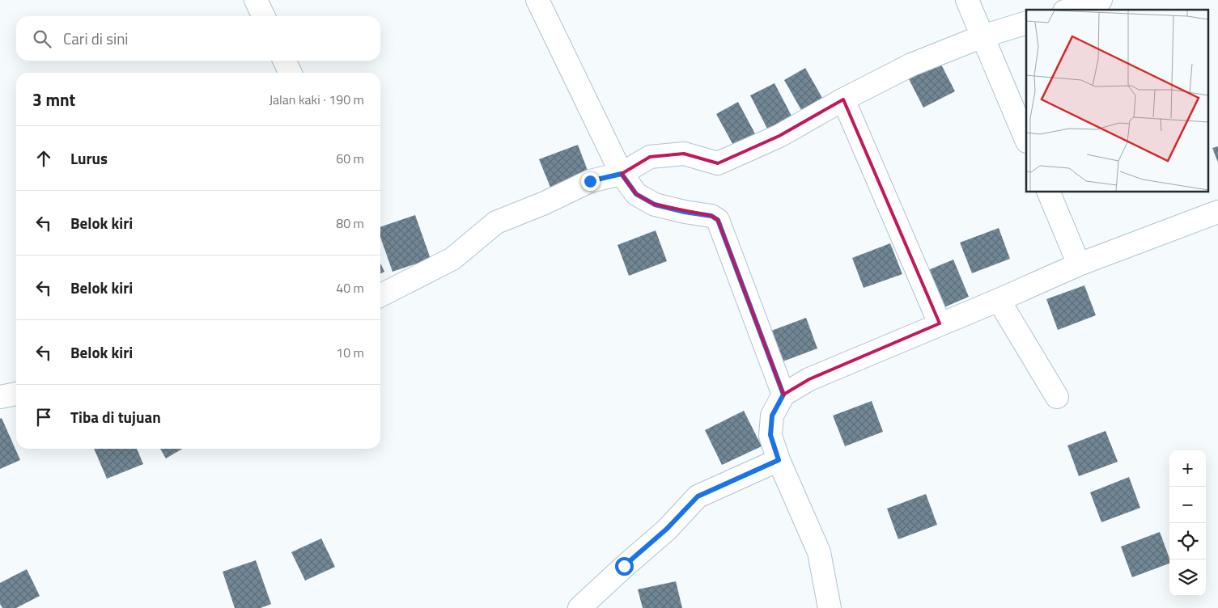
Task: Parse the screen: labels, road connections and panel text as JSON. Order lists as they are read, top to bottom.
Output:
{
  "page": {
    "search": "Cari di sini",
    "heading": ["3 mnt", "Jalan kaki · 190 m"],
    "list": [
      ["Lurus", "60 m"],
      ["Belok kiri", "80 m"],
      ["Belok kiri", "40 m"],
      ["Belok kiri", "10 m"],
      "Tiba di tujuan"
    ],
    "map_buttons": ["+", "−"]
  }
}
